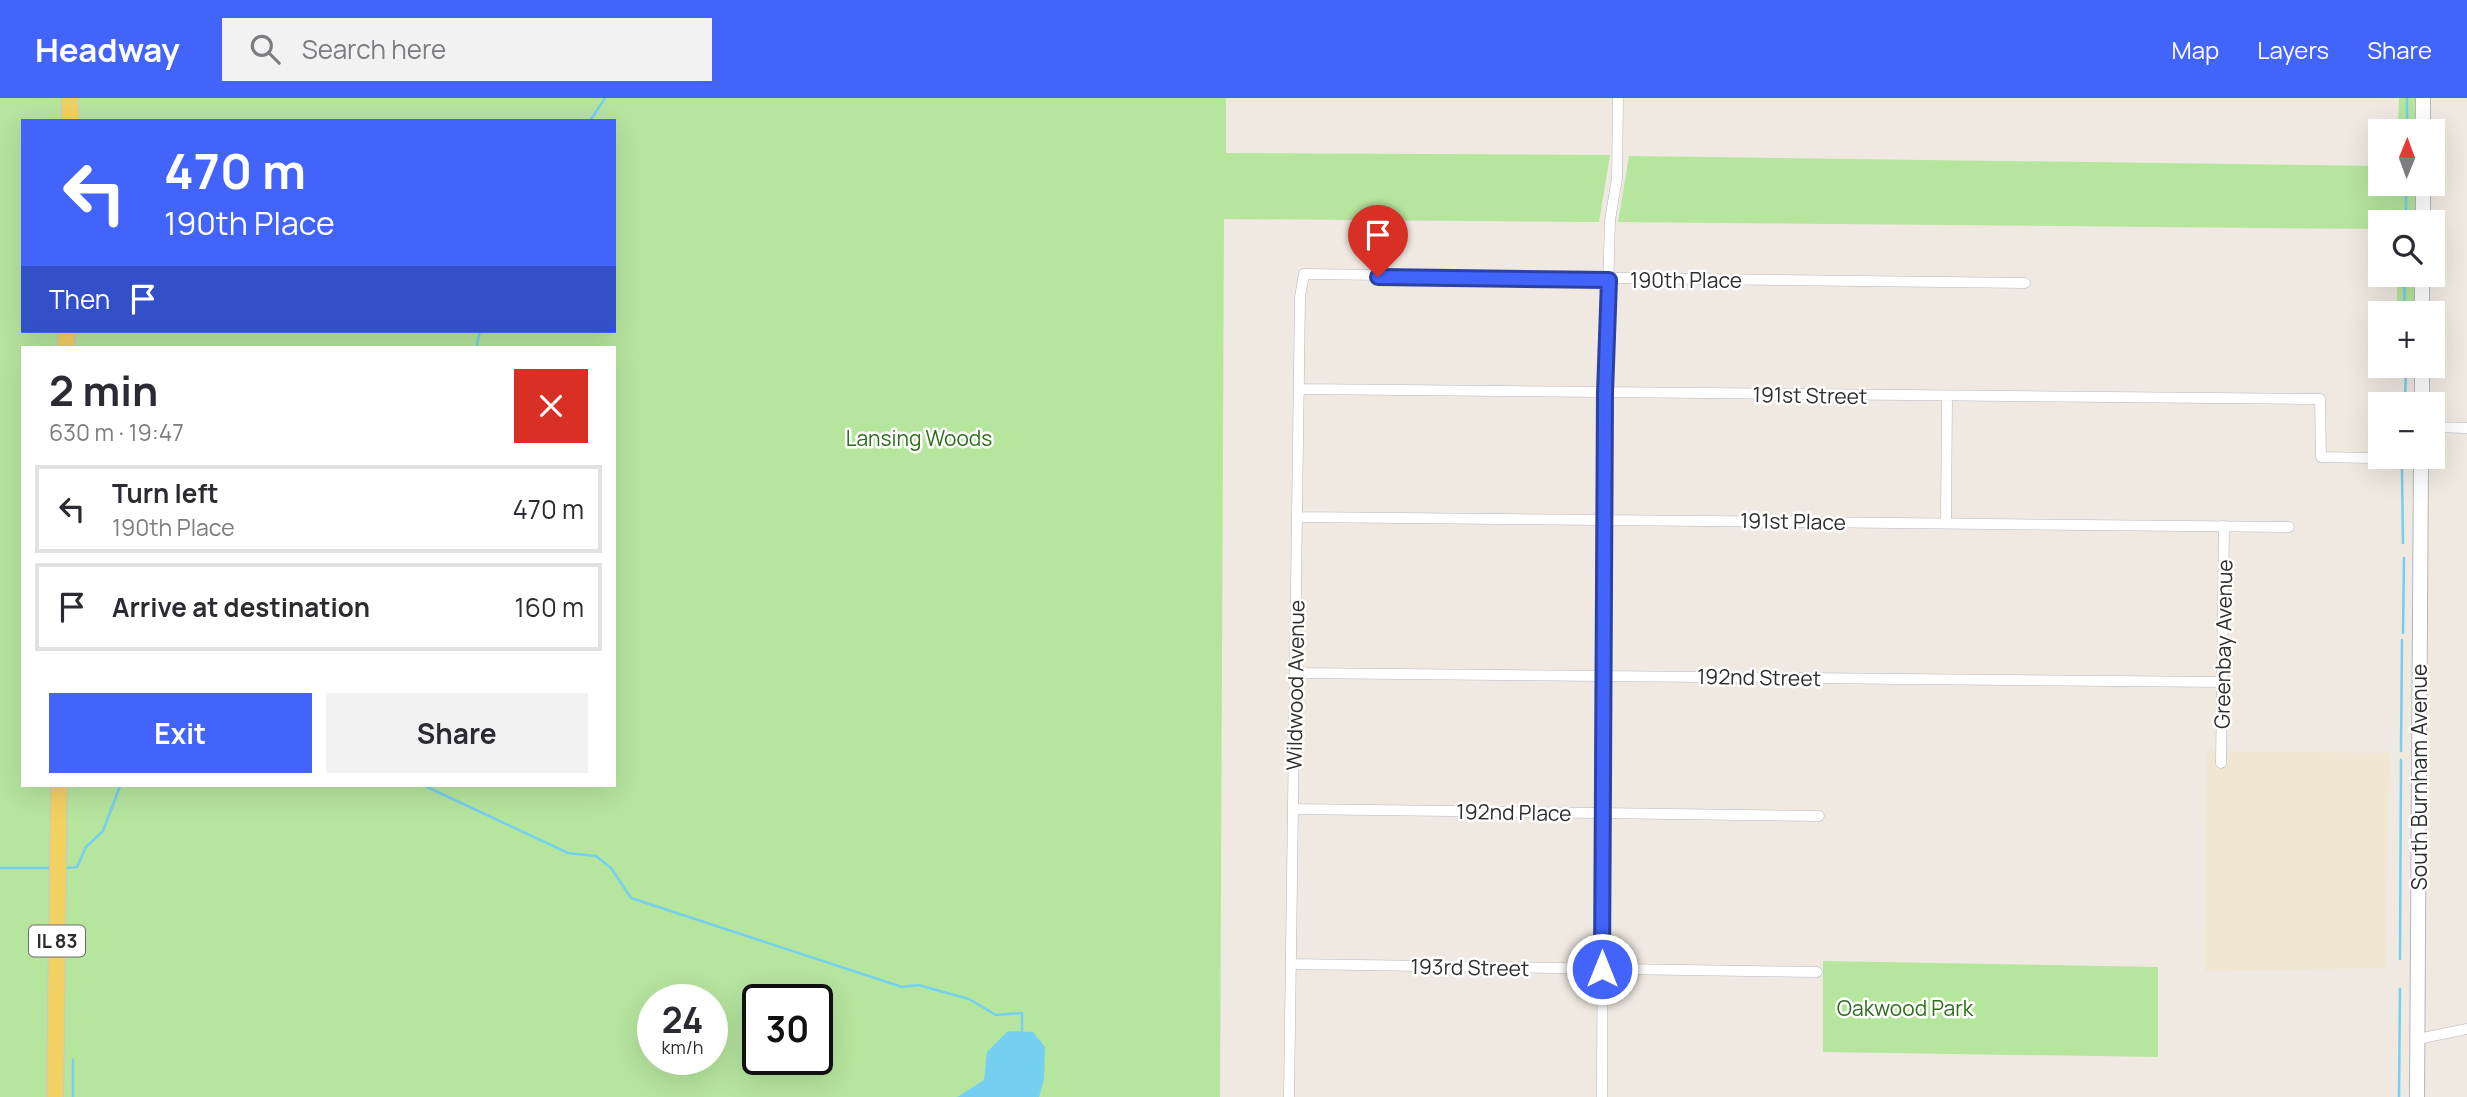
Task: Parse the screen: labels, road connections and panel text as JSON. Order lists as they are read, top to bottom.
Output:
{
  "streets": {
    "main road": ["South Burnham Avenue", "IL 83"],
    "street": [
      "190th Place",
      "191st Street",
      "191st Place",
      "Greenbay Avenue",
      "192nd Street",
      "Wildwood Avenue",
      "192nd Place",
      "193rd Street"
    ]
  },
  "crossings": [
    ["190th Place", "Wildwood Avenue"],
    ["191st Street", "Wildwood Avenue"],
    ["191st Place", "Greenbay Avenue"],
    ["191st Place", "Wildwood Avenue"],
    ["Greenbay Avenue", "192nd Street"],
    ["192nd Street", "Wildwood Avenue"],
    ["Wildwood Avenue", "192nd Place"],
    ["Wildwood Avenue", "193rd Street"]
  ],
  "parks": ["Lansing Woods", "Oakwood Park"],
  "north": "top",
  "page": {
    "header": "Headway",
    "search": "Search here",
    "nav": ["Map", "Layers", "Share"],
    "map_buttons": ["+", "−"],
    "turn": ["470 m", "190th Place"],
    "then": "Then",
    "heading": ["2 min", "630 m · 19:47"],
    "list": [
      {
        "name": "Turn left",
        "note": "190th Place",
        "value": "470 m"
      },
      {
        "name": "Arrive at destination",
        "value": "160 m"
      }
    ],
    "buttons": ["Exit", "Share"],
    "speed": "24 km/h",
    "limit": "30"
  }
}
